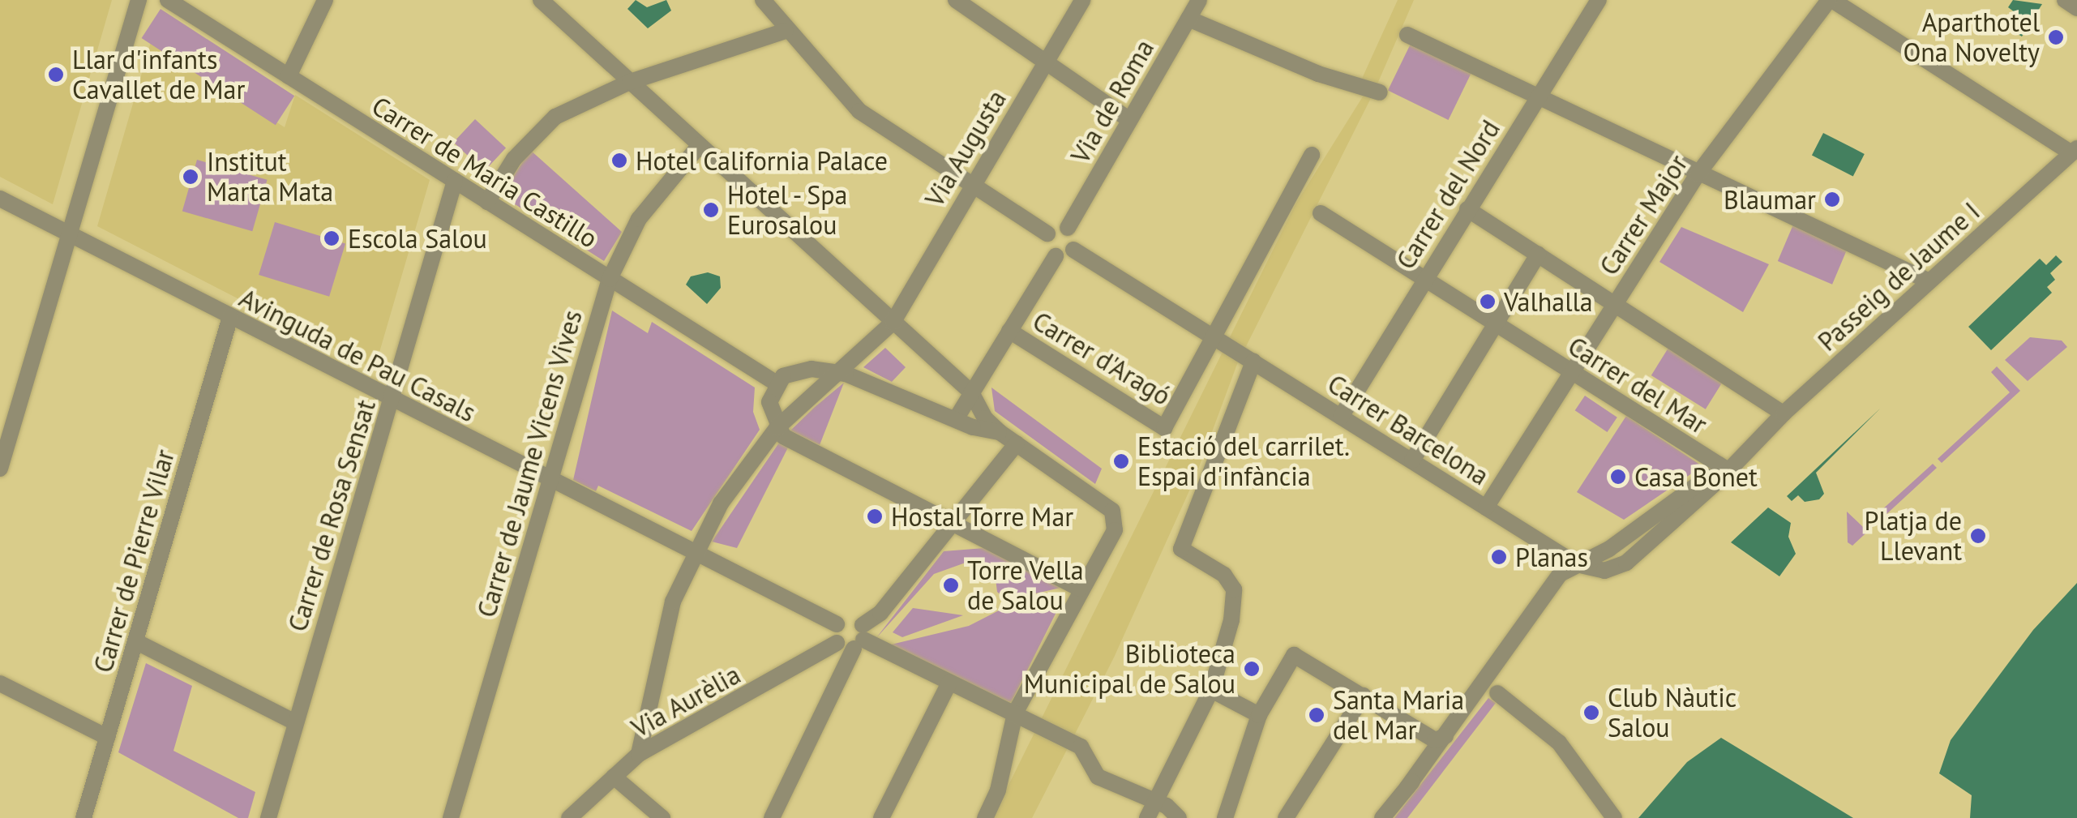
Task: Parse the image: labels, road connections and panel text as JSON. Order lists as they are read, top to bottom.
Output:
{
  "streets": {
    "street": [
      "Via de Roma",
      "Via Augusta",
      "Carrer de Maria Castillo",
      "Carrer del Nord",
      "Carrer Major",
      "Passeig de Jaume I",
      "Avinguda de Pau Casals",
      "Carrer d'Aragó",
      "Carrer del Mar",
      "Carrer Barcelona",
      "Carrer de Jaume Vicens Vives",
      "Carrer de Rosa Sensat",
      "Carrer de Pierre Vilar",
      "Via Aurèlia"
    ]
  },
  "crossings": [
    ["Via de Roma", "Carrer Barcelona"],
    ["Via Augusta", "Avinguda de Pau Casals"],
    ["Via Augusta", "Via Aurèlia"],
    ["Carrer de Maria Castillo", "Carrer de Jaume Vicens Vives"],
    ["Carrer de Maria Castillo", "Carrer de Rosa Sensat"],
    ["Carrer del Nord", "Carrer del Mar"],
    ["Carrer del Nord", "Carrer Barcelona"],
    ["Carrer Major", "Carrer del Mar"],
    ["Carrer Major", "Carrer Barcelona"],
    ["Passeig de Jaume I", "Carrer del Mar"],
    ["Passeig de Jaume I", "Carrer Barcelona"],
    ["Avinguda de Pau Casals", "Carrer de Jaume Vicens Vives"],
    ["Avinguda de Pau Casals", "Carrer de Rosa Sensat"],
    ["Avinguda de Pau Casals", "Carrer de Pierre Vilar"],
    ["Avinguda de Pau Casals", "Via Aurèlia"],
    ["Carrer d'Aragó", "Carrer Barcelona"]
  ],
  "places": [
    "Aparthotel Ona Novelty",
    "Llar d'infants Cavallet de Mar",
    "Hotel California Palace",
    "Institut Marta Mata",
    "Blaumar",
    "Hotel - Spa Eurosalou",
    "Escola Salou",
    "Valhalla",
    "Estació del carrilet. Espai d'infància",
    "Casa Bonet",
    "Hostal Torre Mar",
    "Platja de Llevant",
    "Planas",
    "Torre Vella de Salou",
    "Biblioteca Municipal de Salou",
    "Club Nàutic Salou",
    "Santa Maria del Mar"
  ]
}
